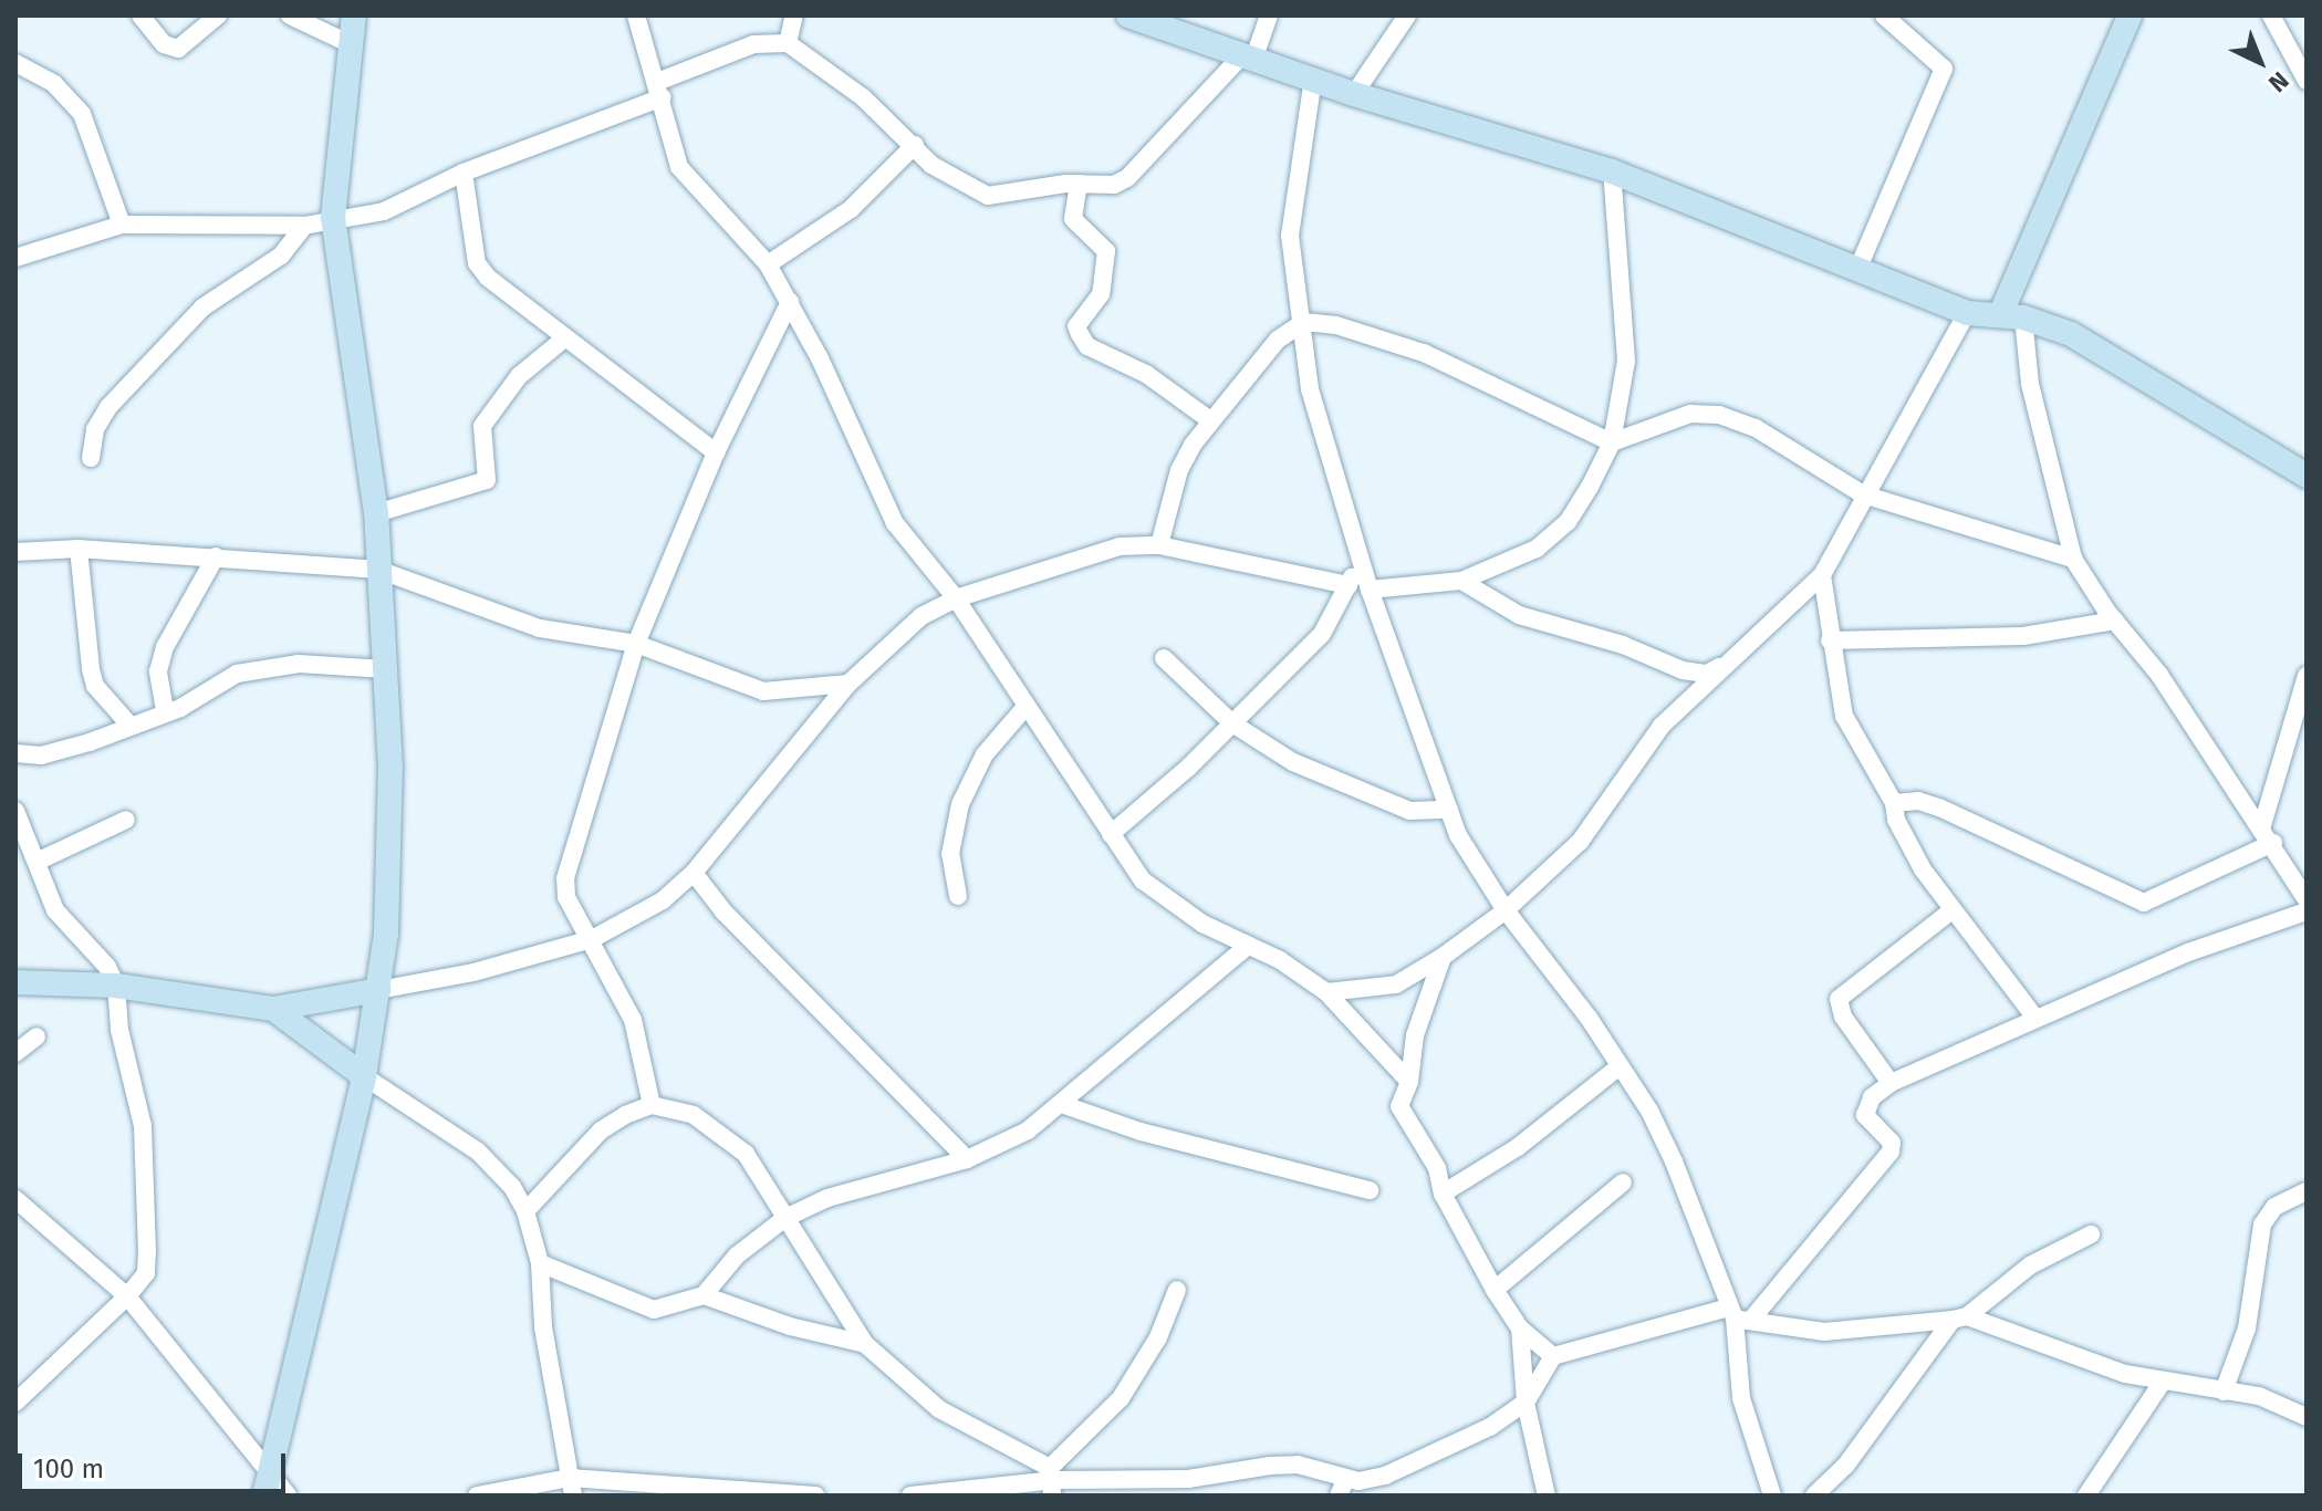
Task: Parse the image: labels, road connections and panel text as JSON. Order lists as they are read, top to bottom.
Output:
{
  "scale_bar": "100 m",
  "north": "bottom right"
}
